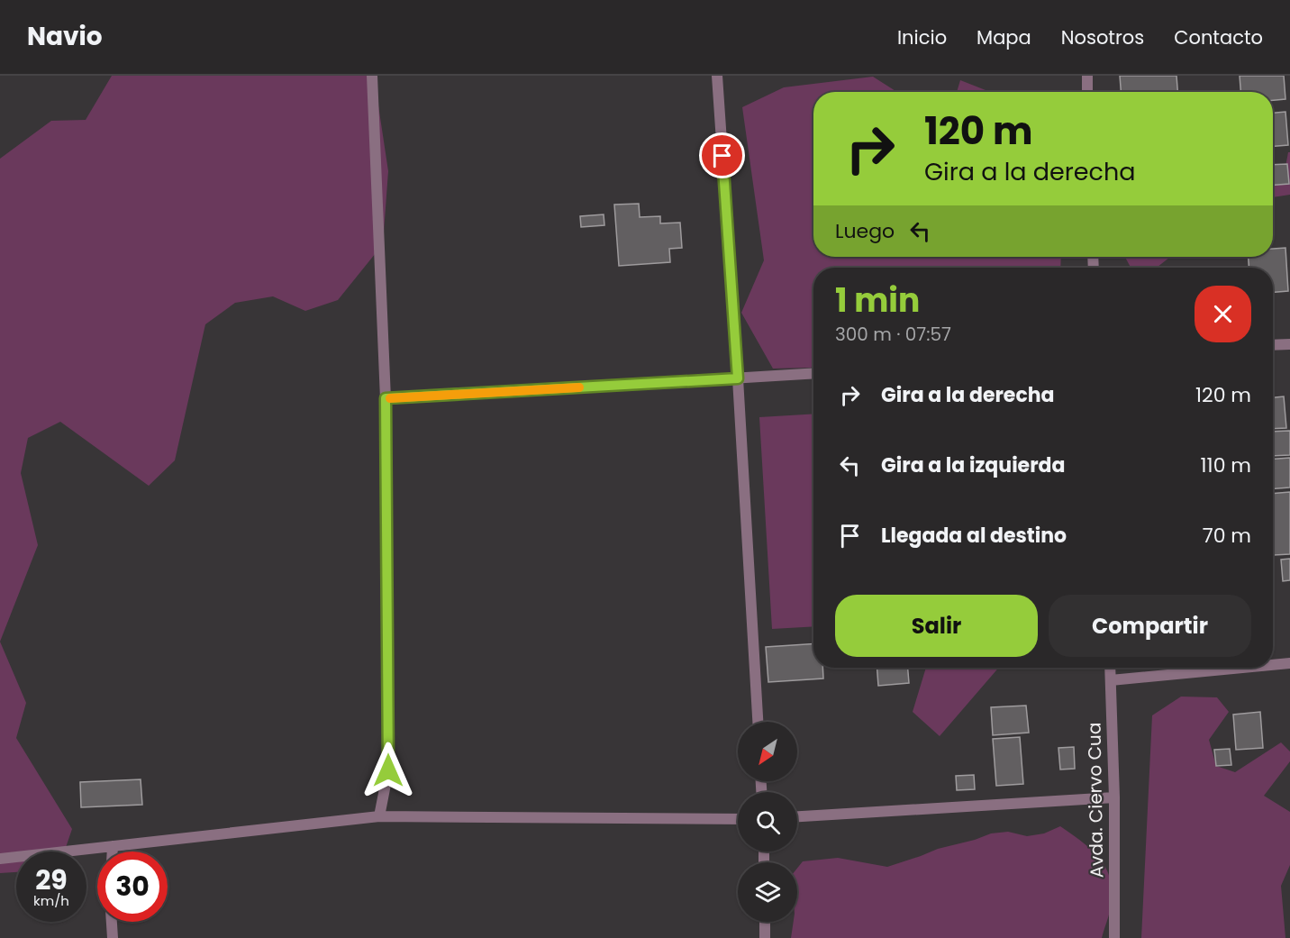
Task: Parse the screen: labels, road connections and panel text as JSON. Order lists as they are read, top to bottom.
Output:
{
  "streets": {
    "street": ["Avda. Ciervo Cua"]
  },
  "north": "bottom left",
  "page": {
    "header": "Navio",
    "nav": [
      "Inicio",
      "Mapa",
      "Nosotros",
      "Contacto"
    ],
    "turn": ["120 m", "Gira a la derecha"],
    "then": "Luego",
    "heading": ["1 min", "300 m · 07:57"],
    "list": [
      {
        "name": "Gira a la derecha",
        "value": "120 m"
      },
      {
        "name": "Gira a la izquierda",
        "value": "110 m"
      },
      {
        "name": "Llegada al destino",
        "value": "70 m"
      }
    ],
    "buttons": ["Salir", "Compartir"],
    "speed": "29 km/h",
    "limit": "30"
  }
}
